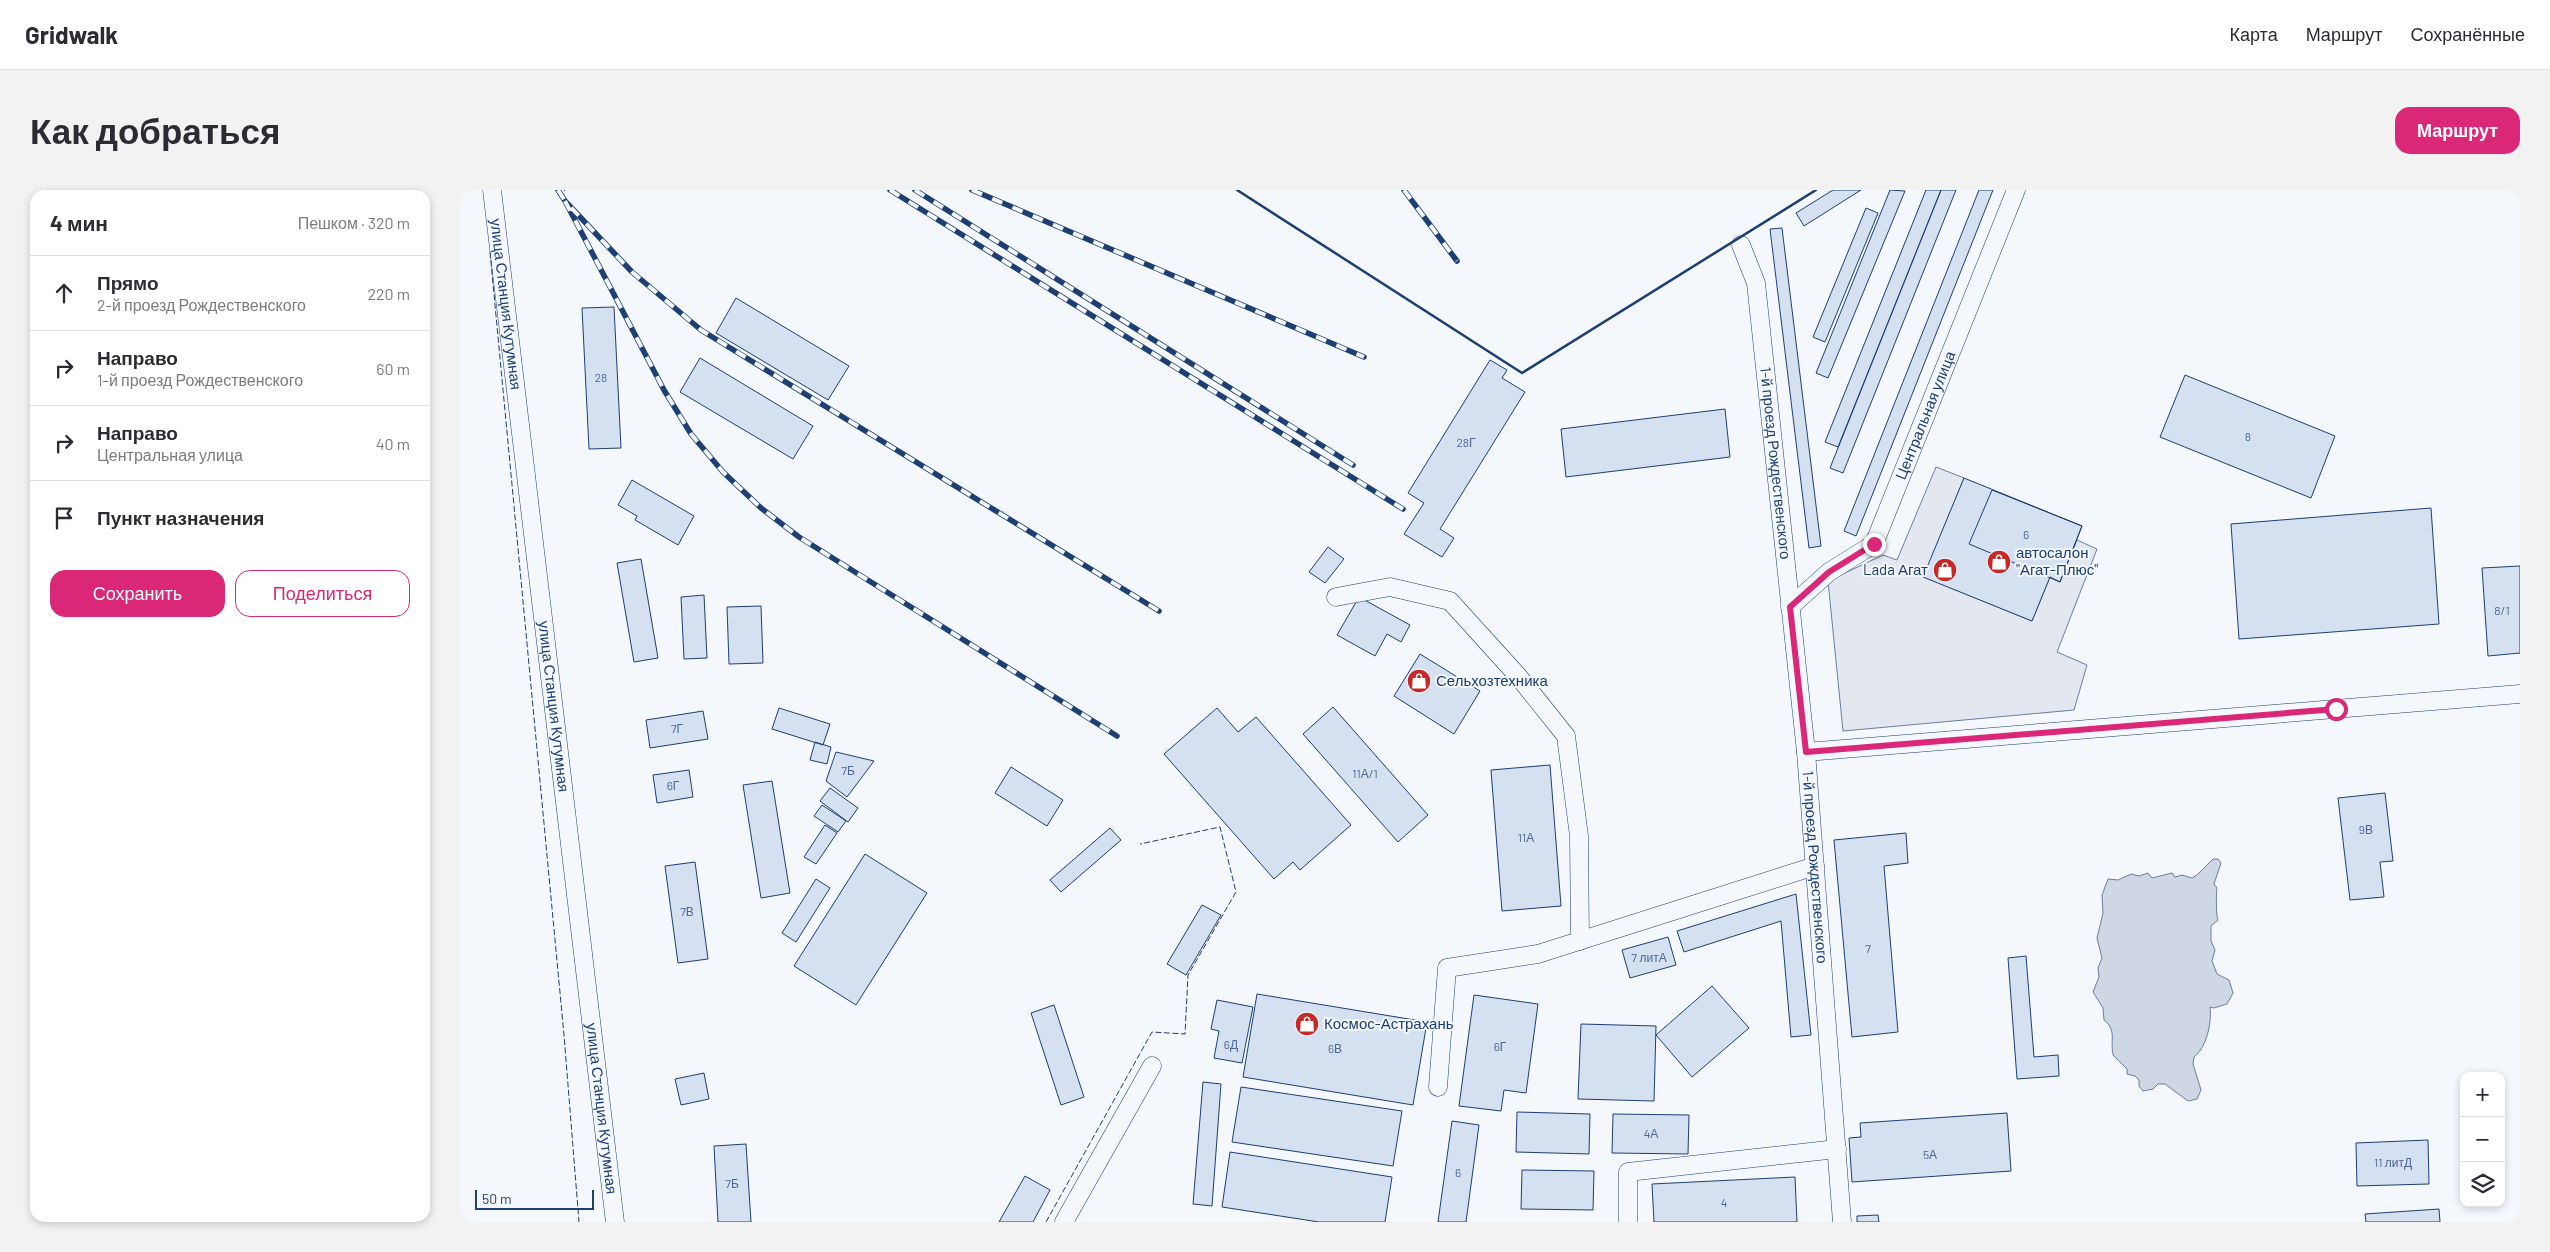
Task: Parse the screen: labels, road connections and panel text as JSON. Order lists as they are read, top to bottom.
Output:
{
  "streets": {
    "street": ["улица Станция Кутумная", "Центральная улица", "1-й проезд Рождественского"]
  },
  "crossings": [
    ["Центральная улица", "1-й проезд Рождественского"]
  ],
  "places": {
    "shop": [
      "автосалон \"Агат-Плюс\"",
      "Lada Агат",
      "Сельхозтехника",
      "Космос-Астрахань"
    ]
  },
  "house_numbers": [
    "28",
    "8",
    "28Г",
    "6",
    "8/1",
    "7Г",
    "7Б",
    "11А/1",
    "6Г",
    "9В",
    "11А",
    "7В",
    "7",
    "7 литА",
    "6Д",
    "6Г",
    "6В",
    "4А",
    "5А",
    "11 литД",
    "6",
    "7Б",
    "4"
  ],
  "scale_bar": "50 m",
  "page": {
    "header": "Gridwalk",
    "nav": ["Карта", "Маршрут", "Сохранённые"],
    "buttons": [
      "Маршрут",
      ["Сохранить", "Поделиться"]
    ],
    "title": "Как добраться",
    "heading": ["4 мин", "Пешком · 320 m"],
    "list": [
      ["Прямо", "2-й проезд Рождественского", "220 m"],
      ["Направо", "1-й проезд Рождественского", "60 m"],
      ["Направо", "Центральная улица", "40 m"],
      "Пункт назначения"
    ],
    "map_buttons": ["+", "−"],
    "scale": "50 m"
  }
}
